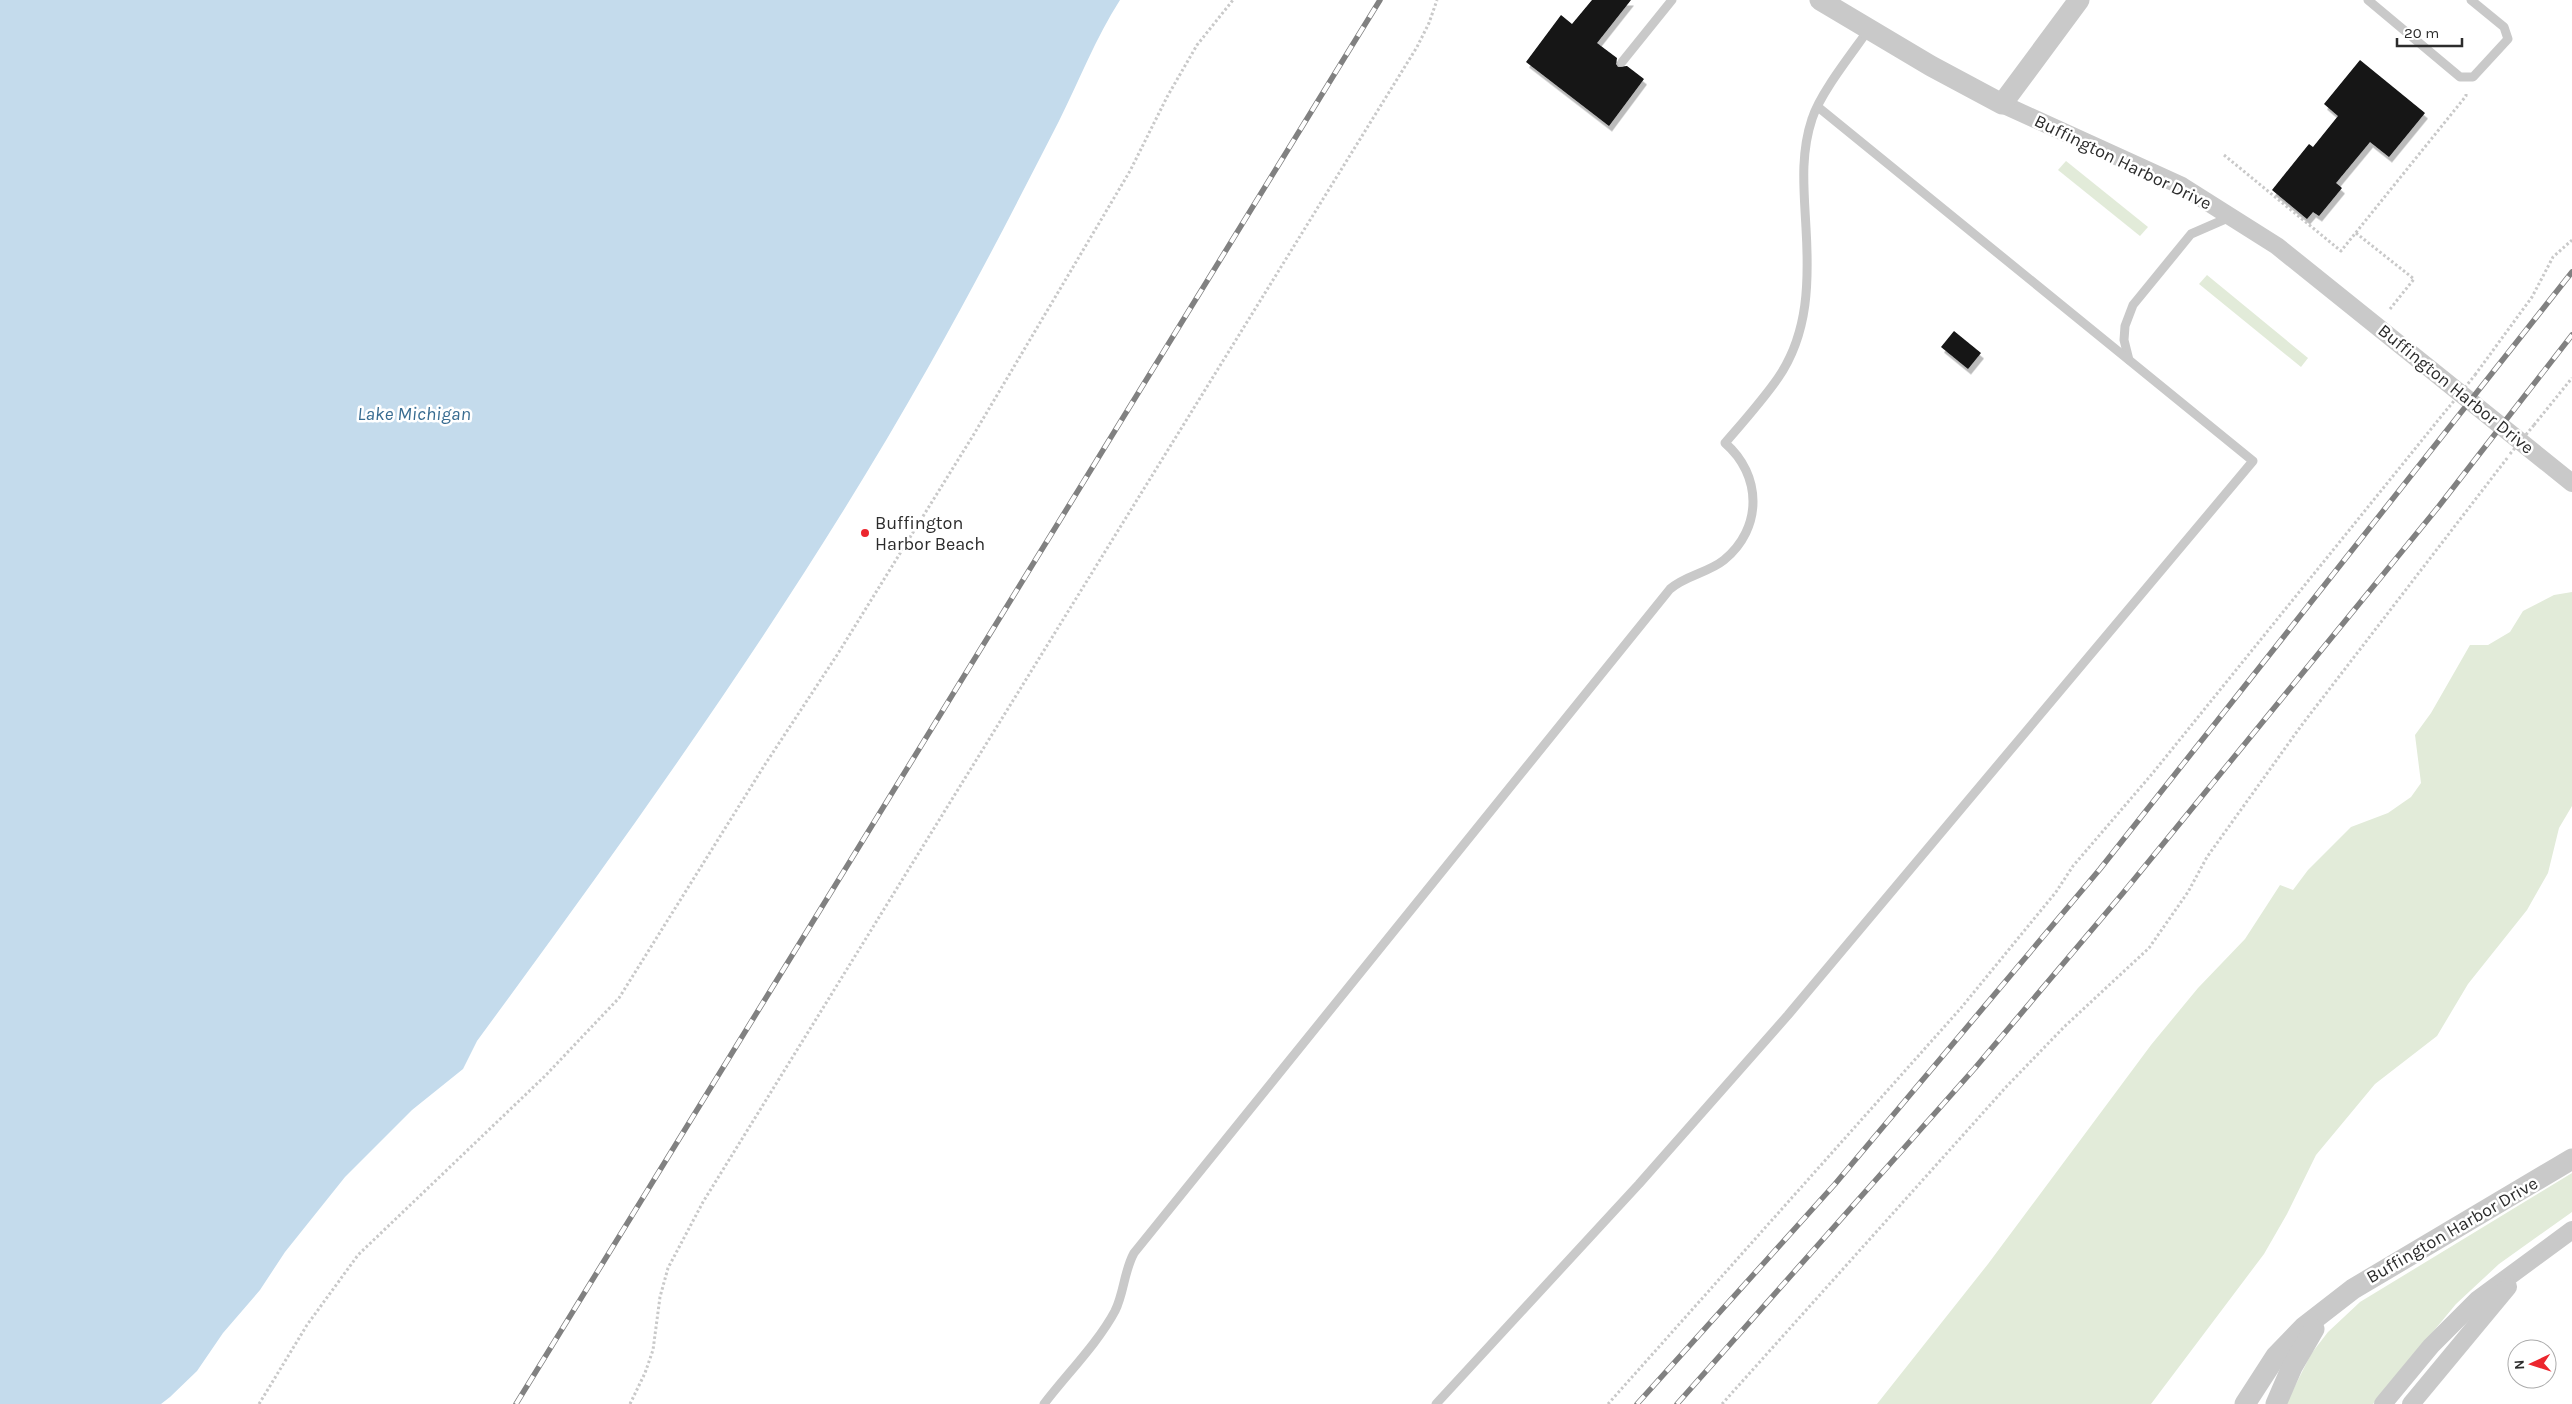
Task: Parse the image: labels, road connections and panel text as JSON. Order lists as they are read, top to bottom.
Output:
{
  "streets": {
    "street": ["Buffington Harbor Drive"]
  },
  "water": ["Lake Michigan"],
  "places": ["Buffington Harbor Beach"],
  "scale_bar": "20 m",
  "north": "left"
}
